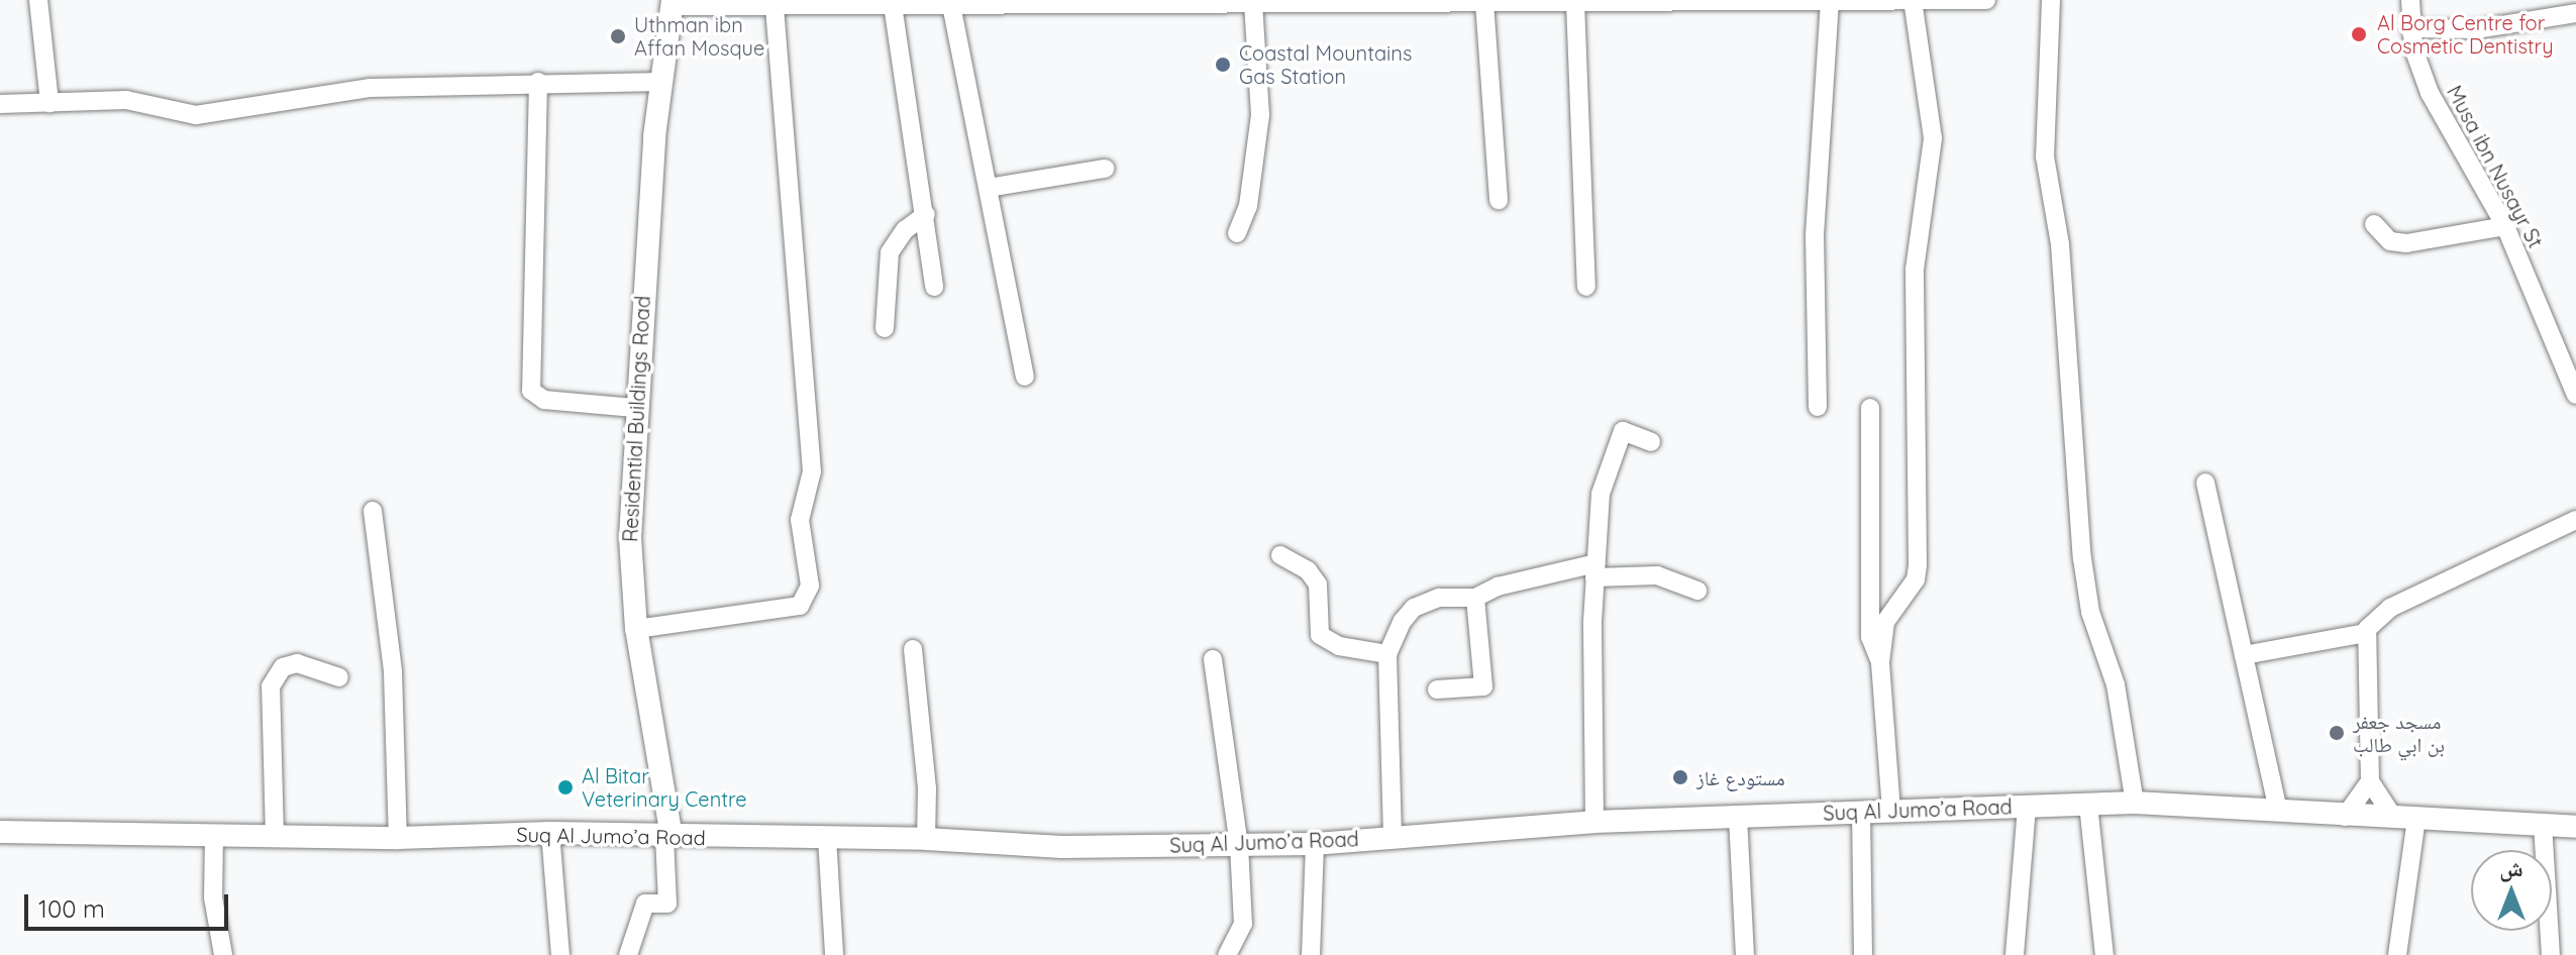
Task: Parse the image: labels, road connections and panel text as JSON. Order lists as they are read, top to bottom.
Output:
{
  "streets": {
    "main road": ["Residential Buildings Road", "Suq Al Jumo’a Road"],
    "street": ["Musa ibn Nusayr St"]
  },
  "crossings": [
    ["Residential Buildings Road", "Suq Al Jumo’a Road"]
  ],
  "places": [
    "Al Borg Centre for Cosmetic Dentistry",
    "Uthman ibn Affan Mosque",
    "Coastal Mountains Gas Station",
    "مسجد جعفر بن ابي طالب",
    "مستودع غاز",
    "Al Bitar Veterinary Centre"
  ],
  "scale_bar": "100 m",
  "north": "top"
}
